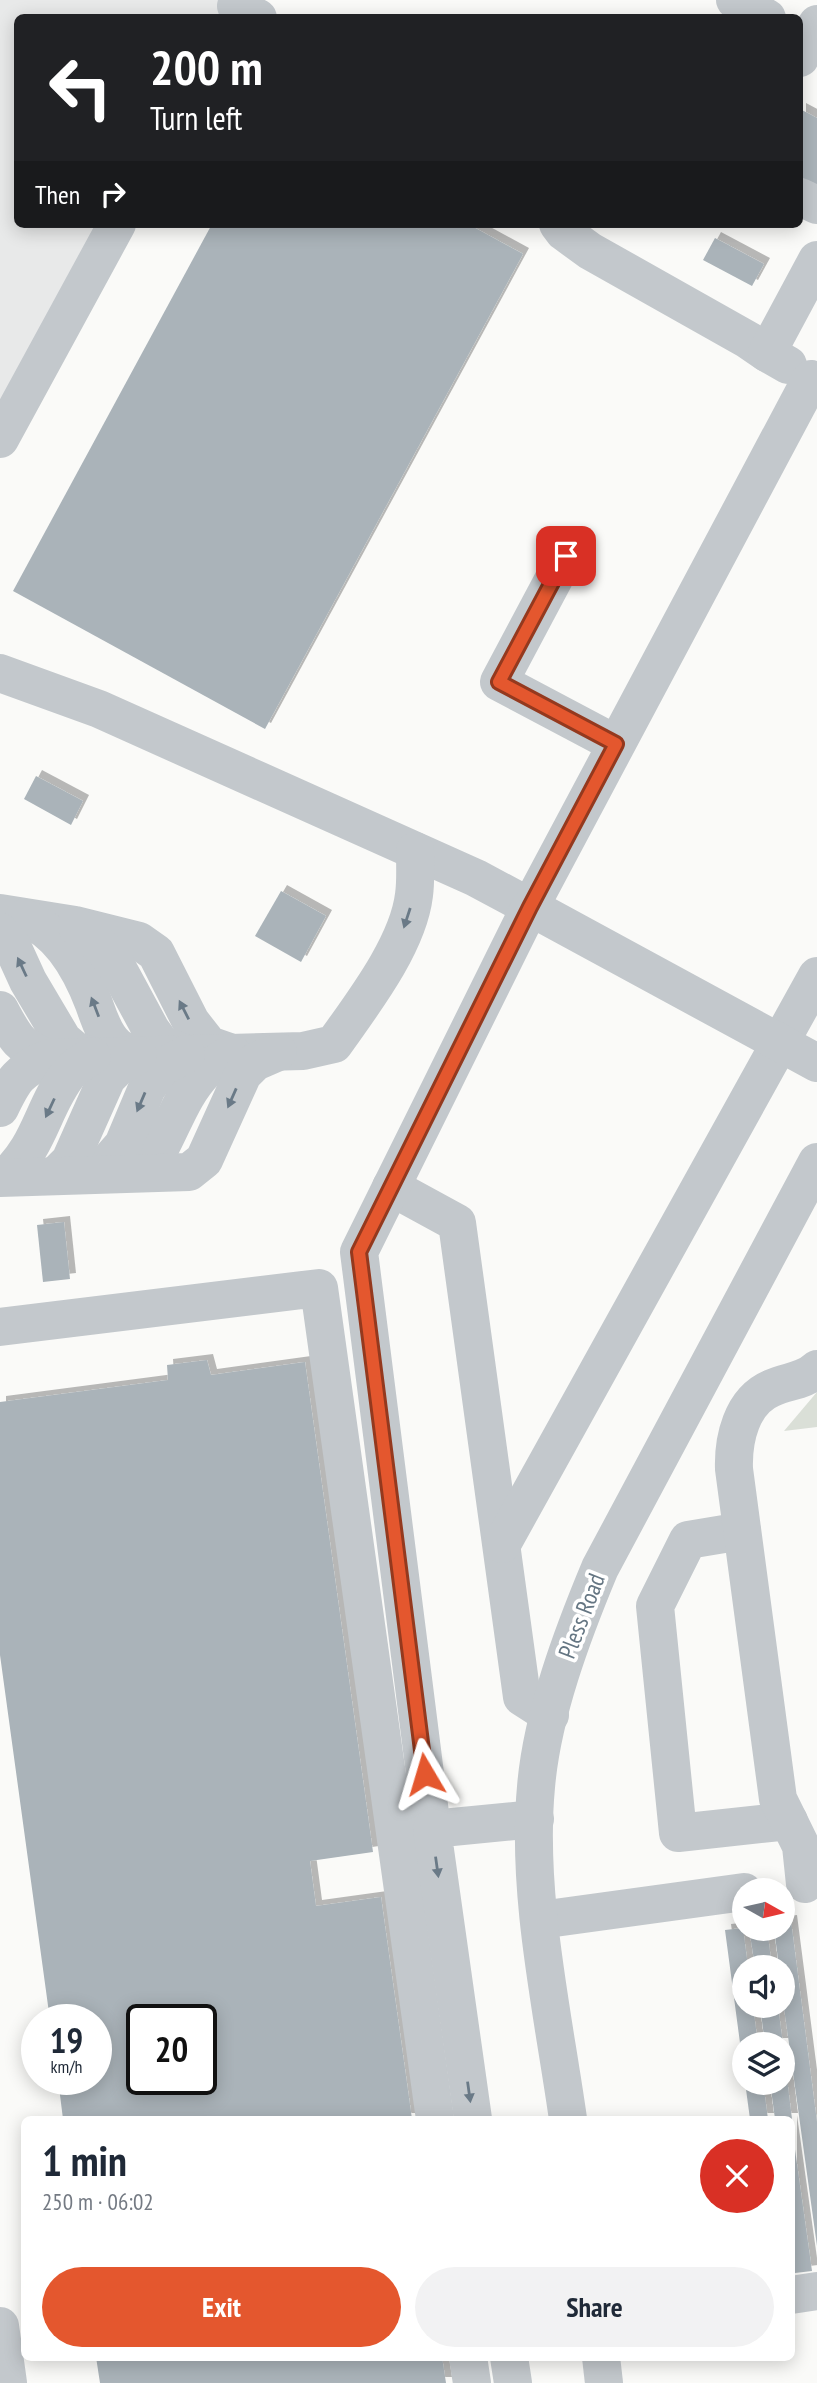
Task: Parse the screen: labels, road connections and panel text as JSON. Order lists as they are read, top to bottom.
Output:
{
  "streets": {
    "street": ["Pless Road"]
  },
  "north": "right",
  "page": {
    "turn": ["200 m", "Turn left"],
    "then": "Then",
    "speed": "19 km/h",
    "limit": "20",
    "heading": ["1 min", "250 m · 06:02"],
    "buttons": ["Exit", "Share"]
  }
}
